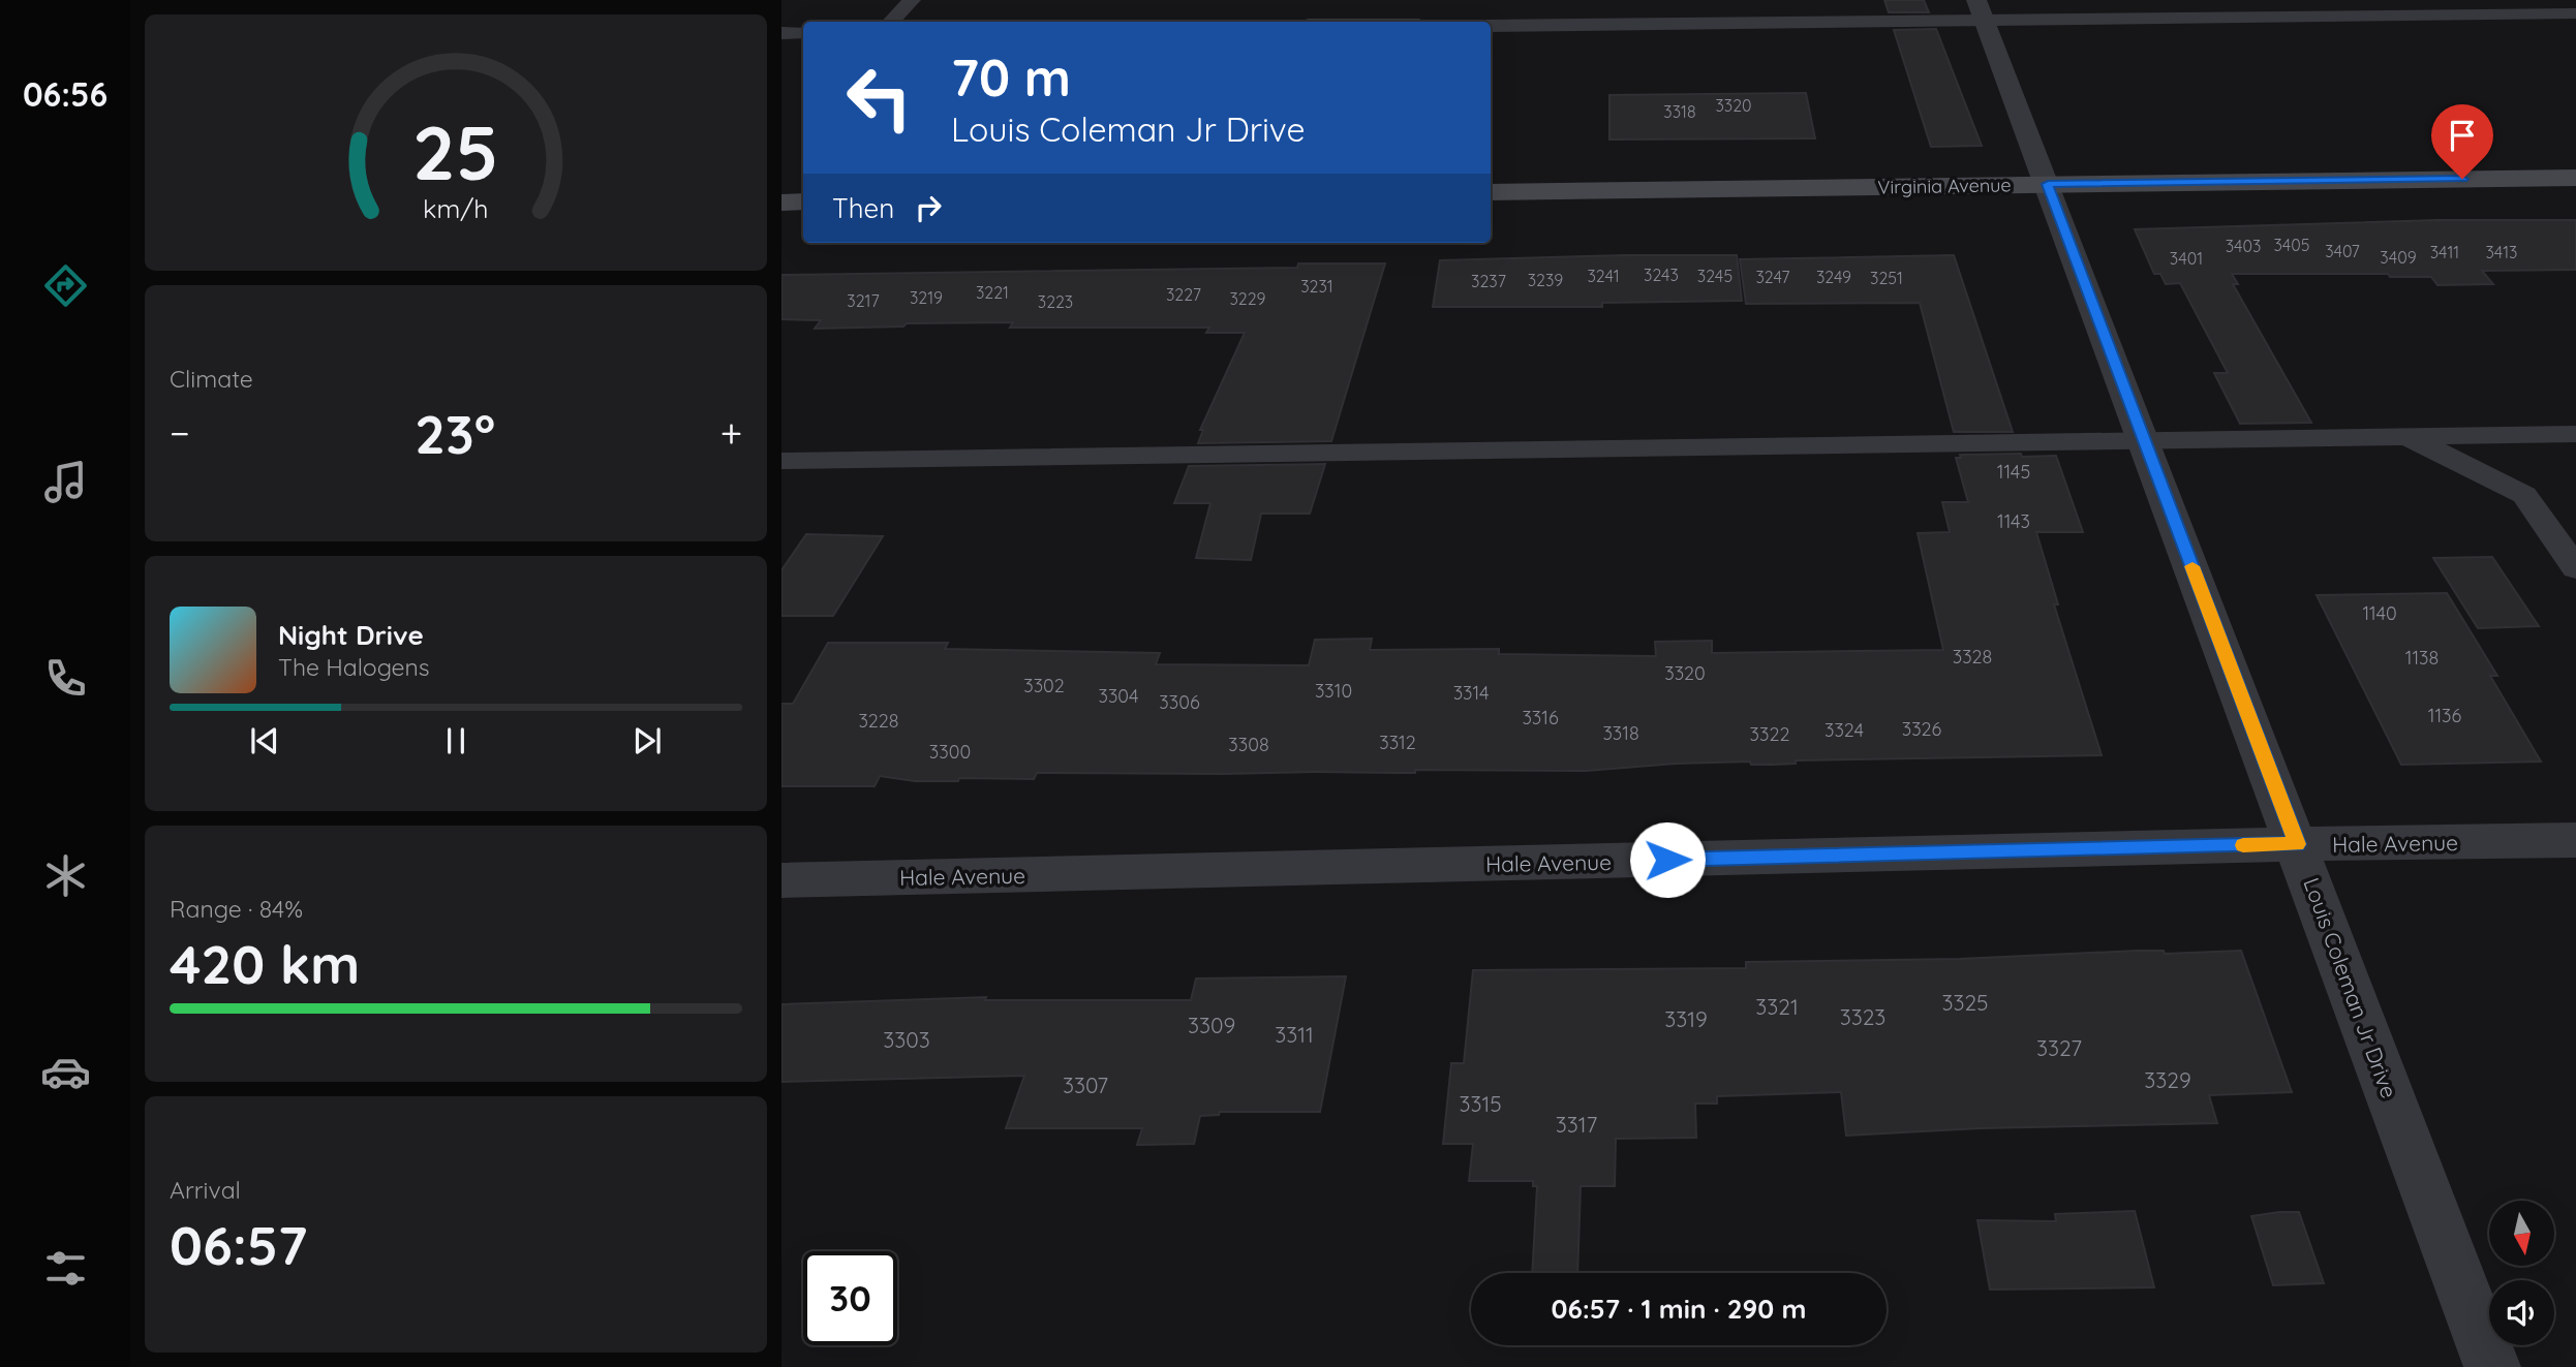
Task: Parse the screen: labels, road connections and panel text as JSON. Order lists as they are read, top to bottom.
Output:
{
  "streets": {
    "main road": ["Virginia Avenue"],
    "street": ["Hale Avenue", "Louis Coleman Jr Drive"]
  },
  "crossings": [
    ["Virginia Avenue", "Louis Coleman Jr Drive"],
    ["Hale Avenue", "Louis Coleman Jr Drive"]
  ],
  "house_numbers": [
    "3320",
    "3318",
    "3405",
    "3403",
    "3407",
    "3411",
    "3413",
    "3409",
    "3401",
    "3243",
    "3241",
    "3245",
    "3247",
    "3249",
    "3251",
    "3239",
    "3237",
    "3231",
    "3221",
    "3227",
    "3219",
    "3229",
    "3217",
    "3223",
    "1145",
    "1143",
    "1140",
    "3328",
    "1138",
    "3320",
    "3302",
    "3310",
    "3314",
    "3304",
    "3306",
    "1136",
    "3316",
    "3228",
    "3326",
    "3324",
    "3318",
    "3322",
    "3312",
    "3308",
    "3300",
    "3325",
    "3321",
    "3323",
    "3319",
    "3309",
    "3311",
    "3303",
    "3327",
    "3329",
    "3307",
    "3315",
    "3317"
  ],
  "north": "bottom",
  "page": {
    "tabs": "06:56",
    "turn": ["70 m", "Louis Coleman Jr Drive"],
    "then": "Then",
    "tile": [
      "Climate",
      ["Range · 84%", "420 km"],
      ["Arrival", "06:57"]
    ],
    "heat": ["−", "23°", "+"],
    "song": ["Night Drive", "The Halogens"],
    "limit": "30",
    "trip": "06:57 · 1 min · 290 m",
    "gauge": ["25", "km/h"]
  }
}
